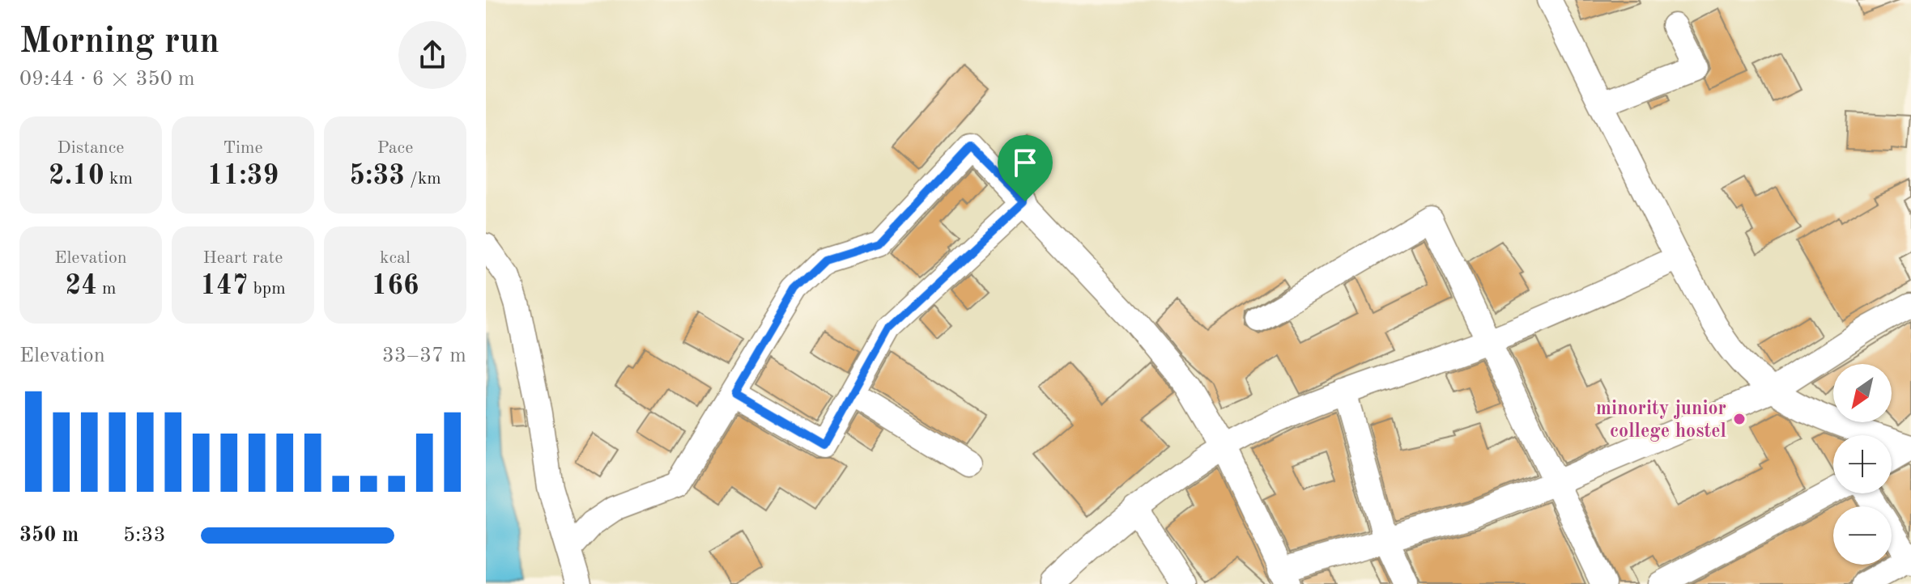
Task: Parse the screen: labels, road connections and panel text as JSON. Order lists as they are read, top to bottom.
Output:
{
  "places": ["minority junior college hostel"],
  "north": "bottom left",
  "page": {
    "heading": ["Morning run", "09:44 · 6 × 350 m"],
    "stats": [
      ["Distance", "2.10 km"],
      ["Time", "11:39"],
      ["Pace", "5:33 /km"],
      ["Elevation", "24 m"],
      ["Heart rate", "147 bpm"],
      ["kcal", "166"]
    ],
    "chart": ["Elevation", "33–37 m"],
    "map_buttons": ["+", "−"],
    "list": [
      {
        "name": "350 m",
        "note": "5:33"
      }
    ]
  }
}
